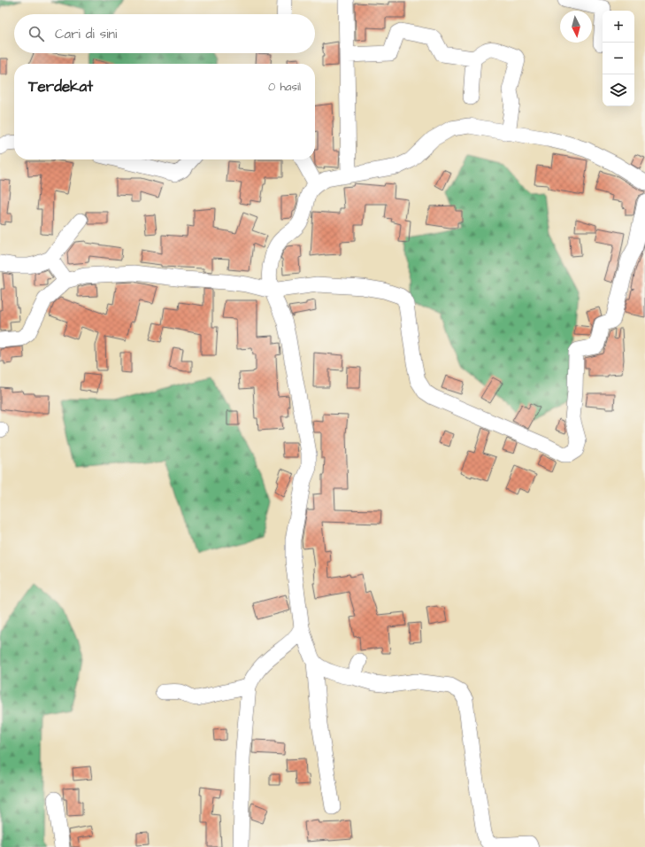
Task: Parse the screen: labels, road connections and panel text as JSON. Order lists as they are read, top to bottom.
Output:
{
  "north": "bottom",
  "page": {
    "map_buttons": ["+", "−"],
    "search": "Cari di sini",
    "heading": ["Terdekat", "0 hasil"]
  }
}
